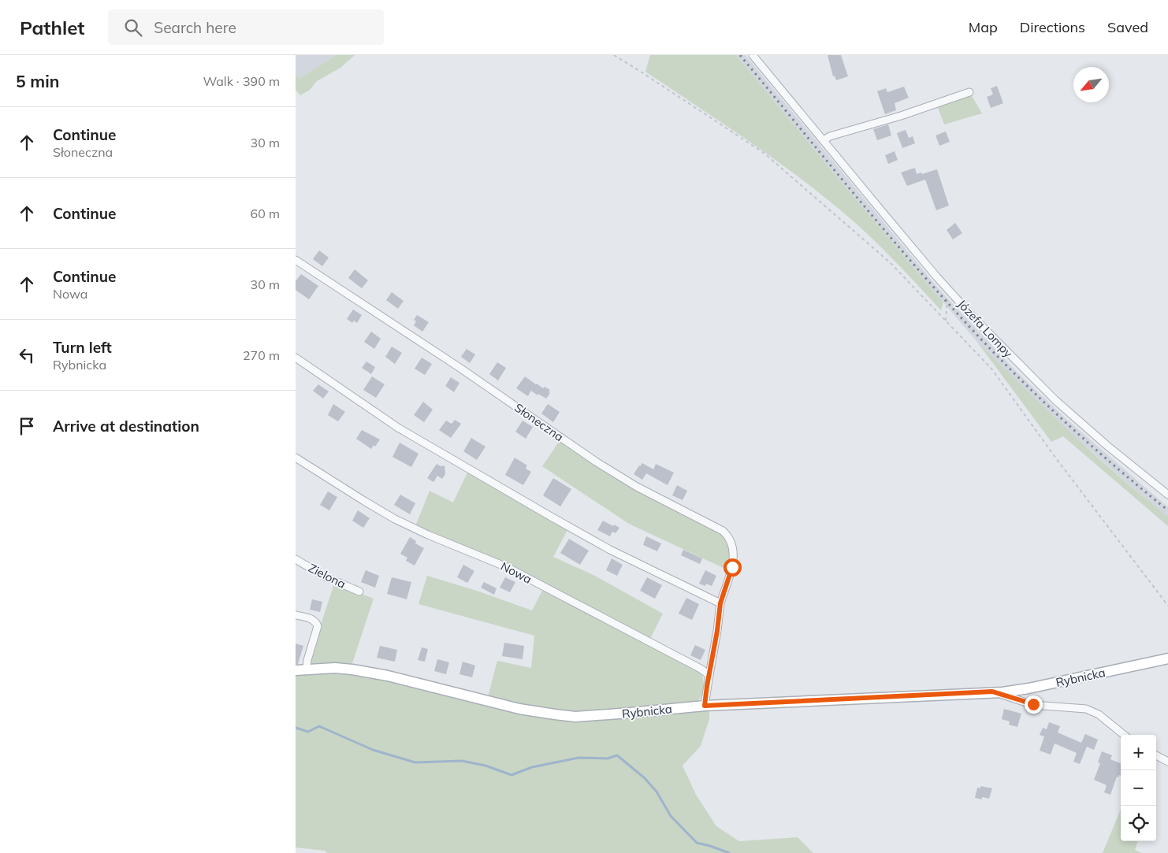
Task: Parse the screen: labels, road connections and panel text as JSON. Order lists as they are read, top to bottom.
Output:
{
  "streets": {
    "street": [
      "Józefa Lompy",
      "Słoneczna",
      "Nowa",
      "Zielona",
      "Rybnicka"
    ]
  },
  "crossings": [
    ["Słoneczna", "Nowa"]
  ],
  "north": "bottom left",
  "page": {
    "header": "Pathlet",
    "search": "Search here",
    "nav": ["Map", "Directions", "Saved"],
    "heading": ["5 min", "Walk · 390 m"],
    "list": [
      ["Continue", "Słoneczna", "30 m"],
      ["Continue", "60 m"],
      ["Continue", "Nowa", "30 m"],
      ["Turn left", "Rybnicka", "270 m"],
      "Arrive at destination"
    ],
    "map_buttons": ["+", "−"]
  }
}
